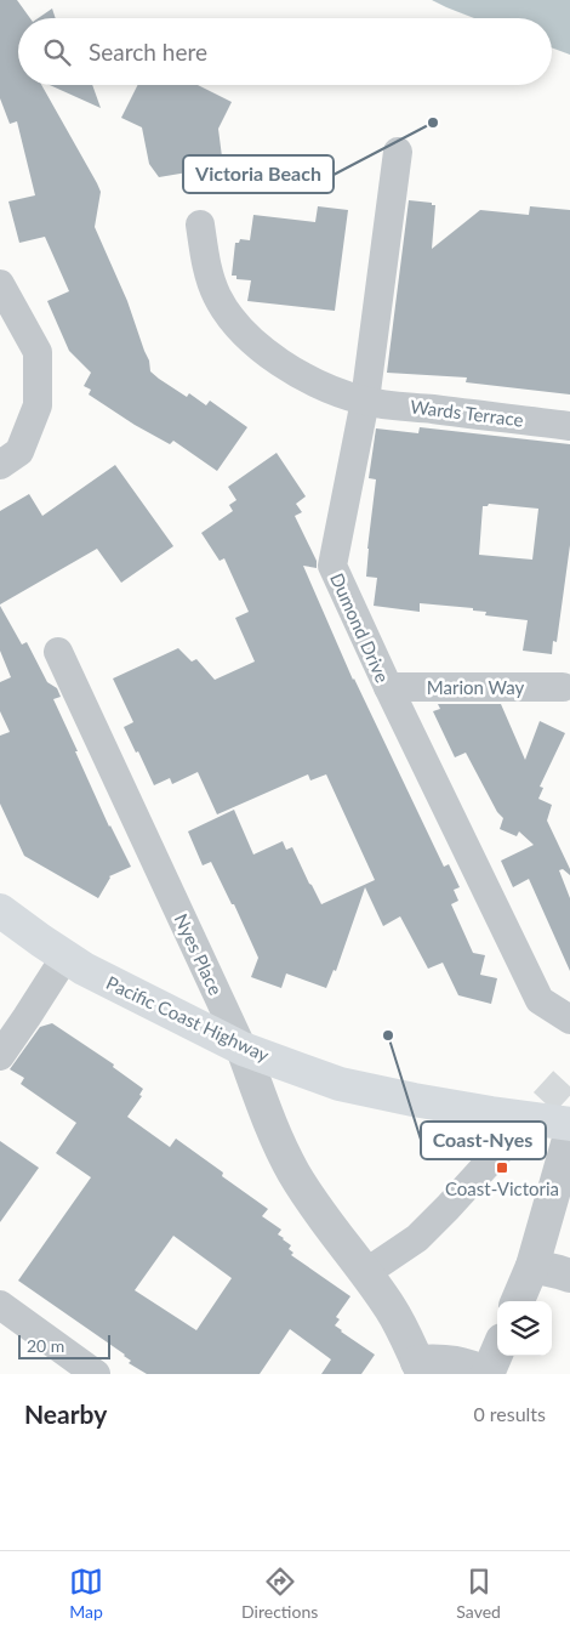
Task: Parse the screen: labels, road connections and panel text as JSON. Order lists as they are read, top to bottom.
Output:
{
  "streets": {
    "highway": ["Pacific Coast Highway"],
    "street": [
      "Wards Terrace",
      "Dumond Drive",
      "Marion Way",
      "Nyes Place"
    ]
  },
  "crossings": [
    ["Wards Terrace", "Dumond Drive"],
    ["Dumond Drive", "Marion Way"],
    ["Nyes Place", "Pacific Coast Highway"]
  ],
  "places": {
    "other": ["Victoria Beach", "Coast-Nyes"],
    "transit": ["Coast-Victoria"]
  },
  "scale_bar": "20 m",
  "page": {
    "search": "Search here",
    "scale": "20 m",
    "heading": ["Nearby", "0 results"],
    "nav": ["Map", "Directions", "Saved"]
  }
}
